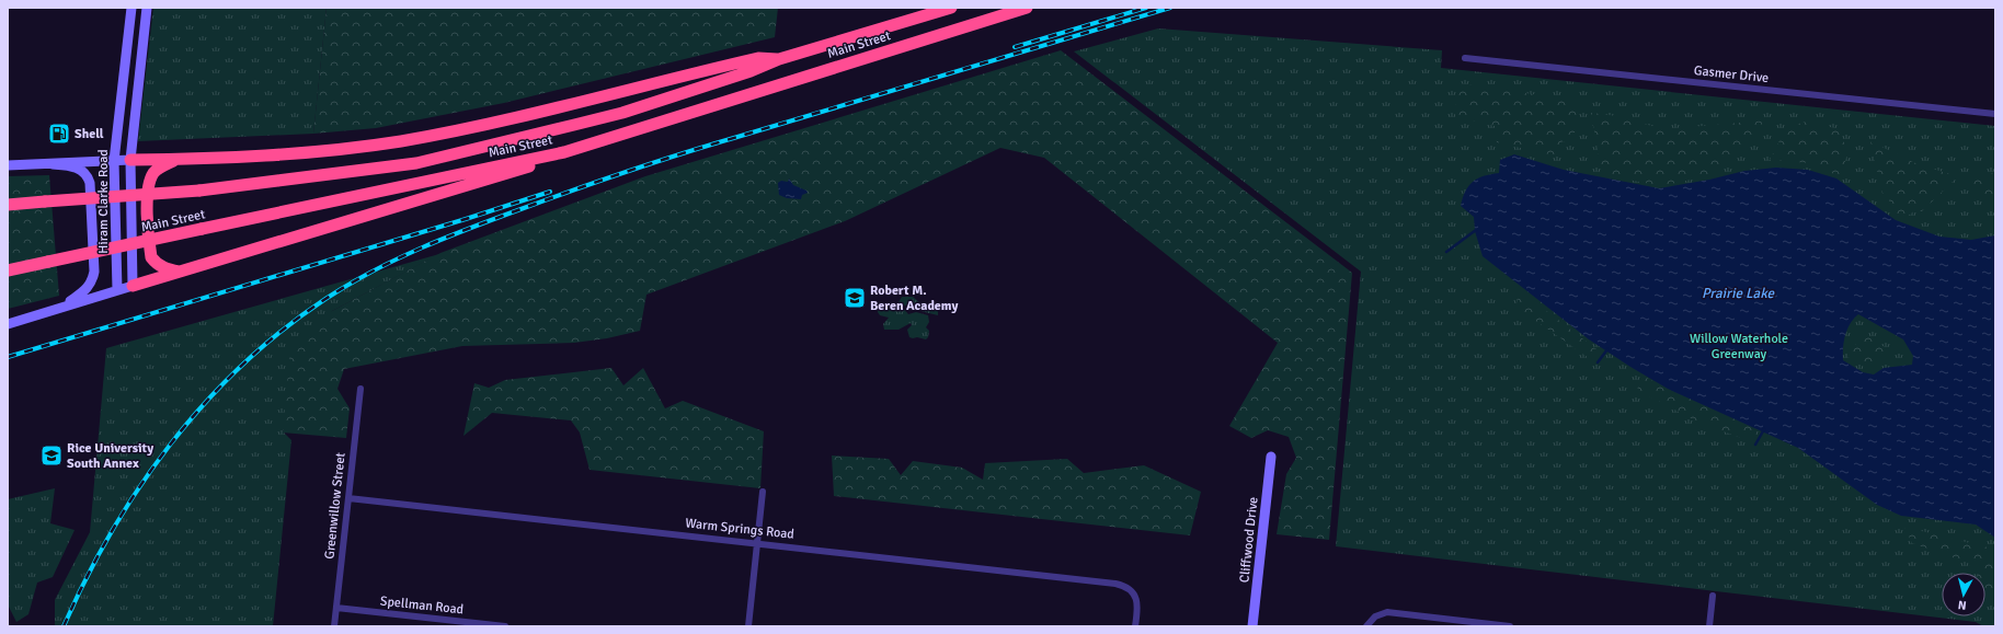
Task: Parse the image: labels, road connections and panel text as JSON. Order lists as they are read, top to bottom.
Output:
{
  "streets": {
    "highway": ["Main Street"],
    "main road": ["Hiram Clarke Road", "Cliffwood Drive"],
    "street": [
      "Gasmer Drive",
      "Greenwillow Street",
      "Warm Springs Road",
      "Spellman Road"
    ]
  },
  "crossings": [
    ["Greenwillow Street", "Warm Springs Road"],
    ["Greenwillow Street", "Spellman Road"]
  ],
  "water": ["Prairie Lake"],
  "parks": ["Willow Waterhole Greenway"],
  "places": {
    "fuel station": ["Shell"],
    "school or university": ["Robert M. Beren Academy", "Rice University South Annex"]
  },
  "north": "bottom"
}
